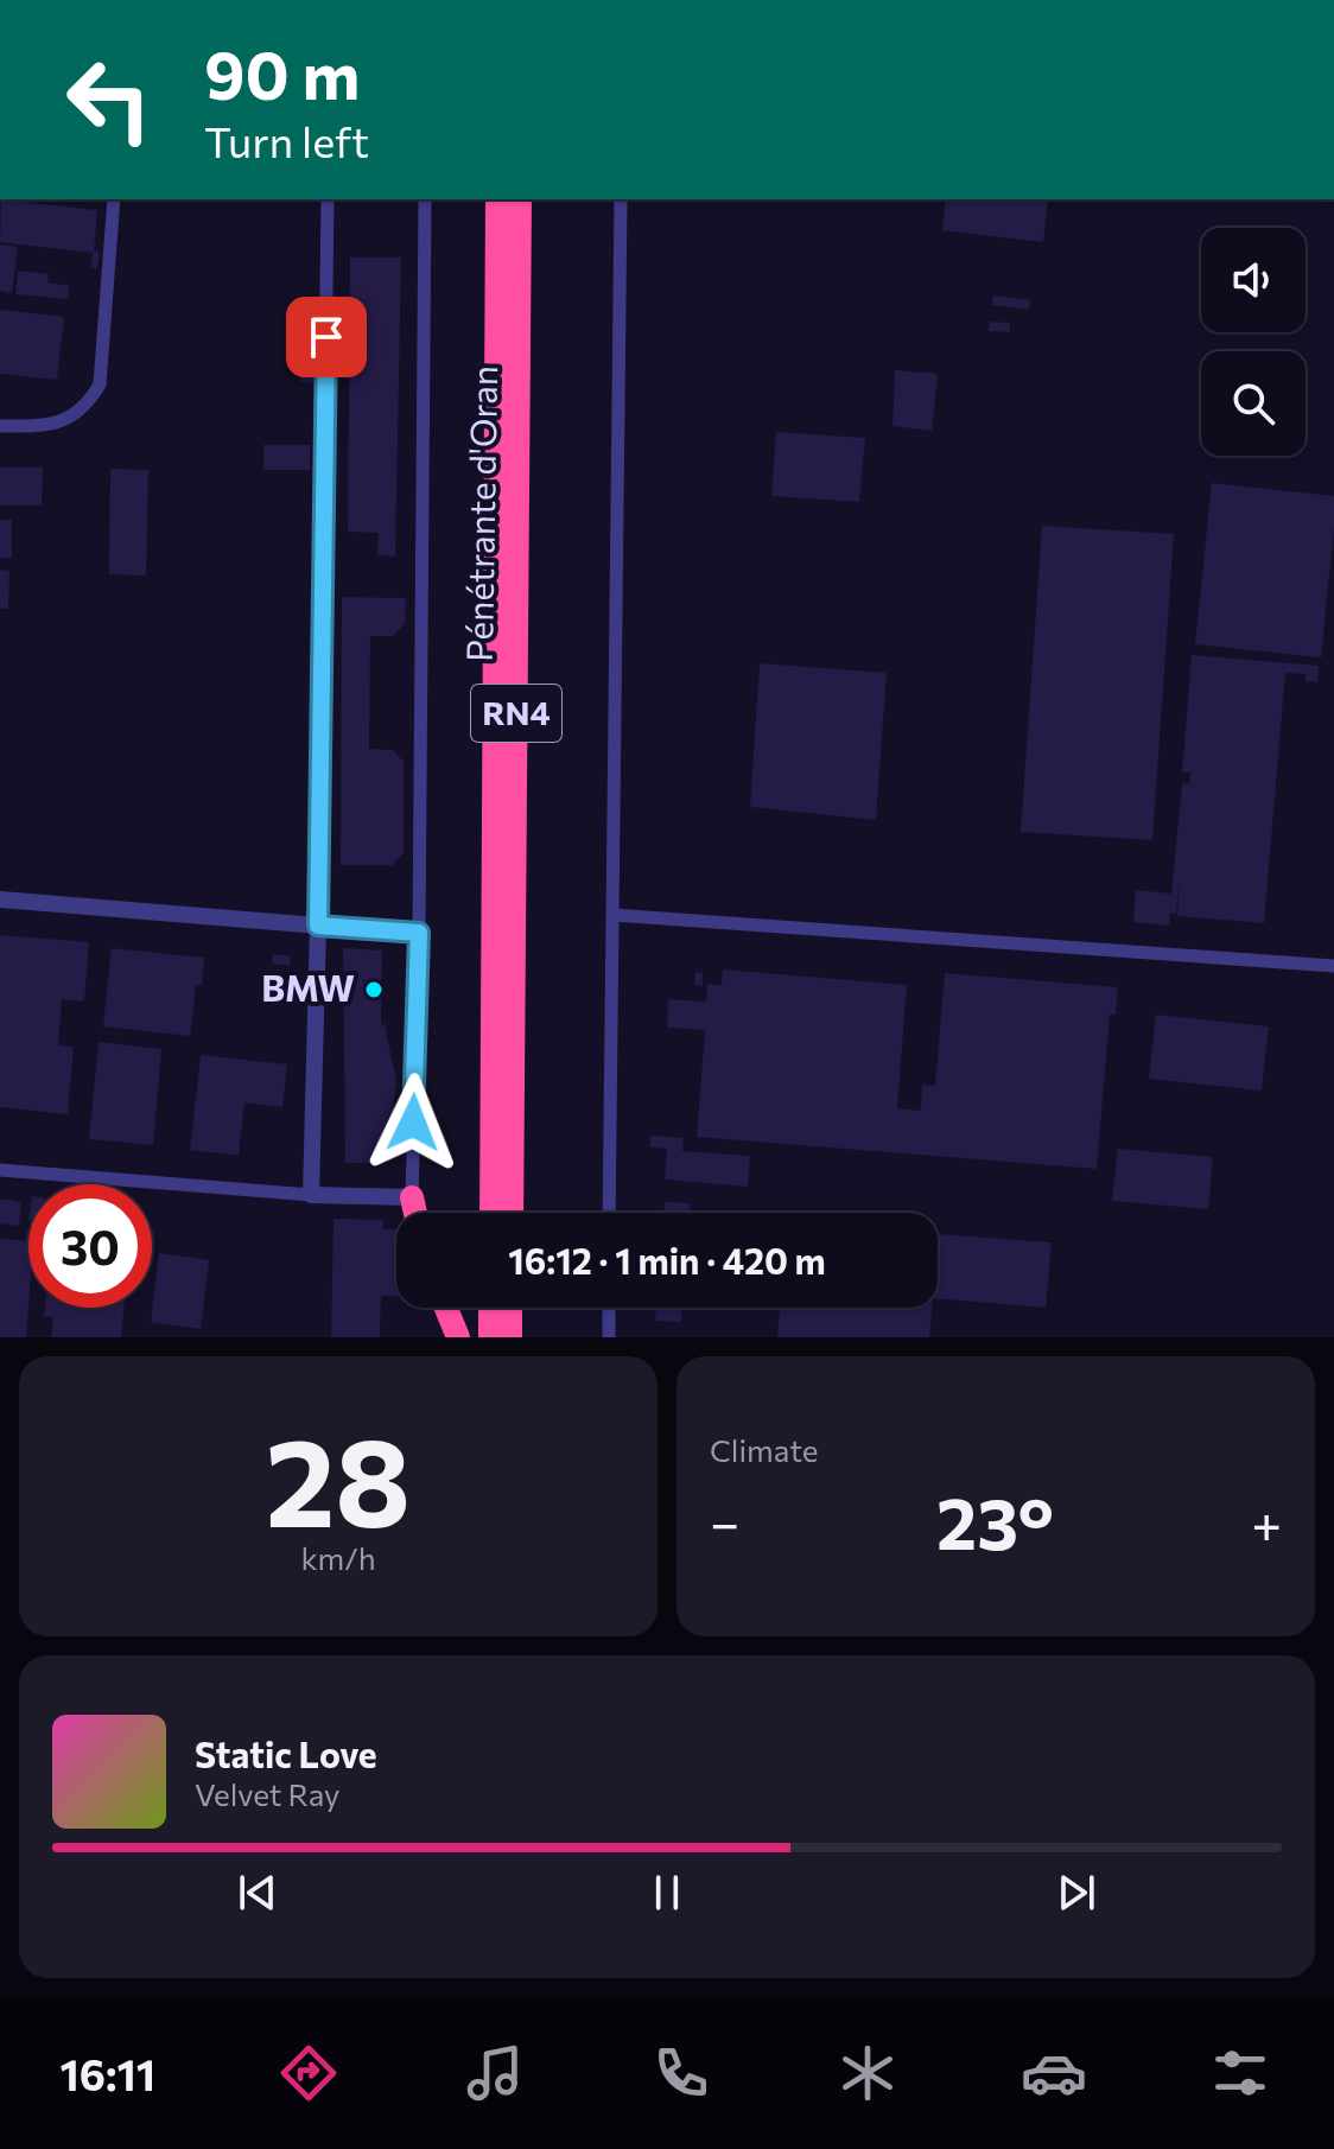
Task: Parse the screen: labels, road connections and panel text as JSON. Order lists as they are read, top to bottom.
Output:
{
  "streets": {
    "highway": ["Pénétrante d'Oran", "RN4"]
  },
  "places": ["BMW"],
  "page": {
    "turn": ["90 m", "Turn left"],
    "limit": "30",
    "trip": "16:12 · 1 min · 420 m",
    "tile": [
      ["28", "km/h"],
      "Climate"
    ],
    "heat": ["−", "23°", "+"],
    "song": ["Static Love", "Velvet Ray"],
    "tabs": "16:11"
  }
}
